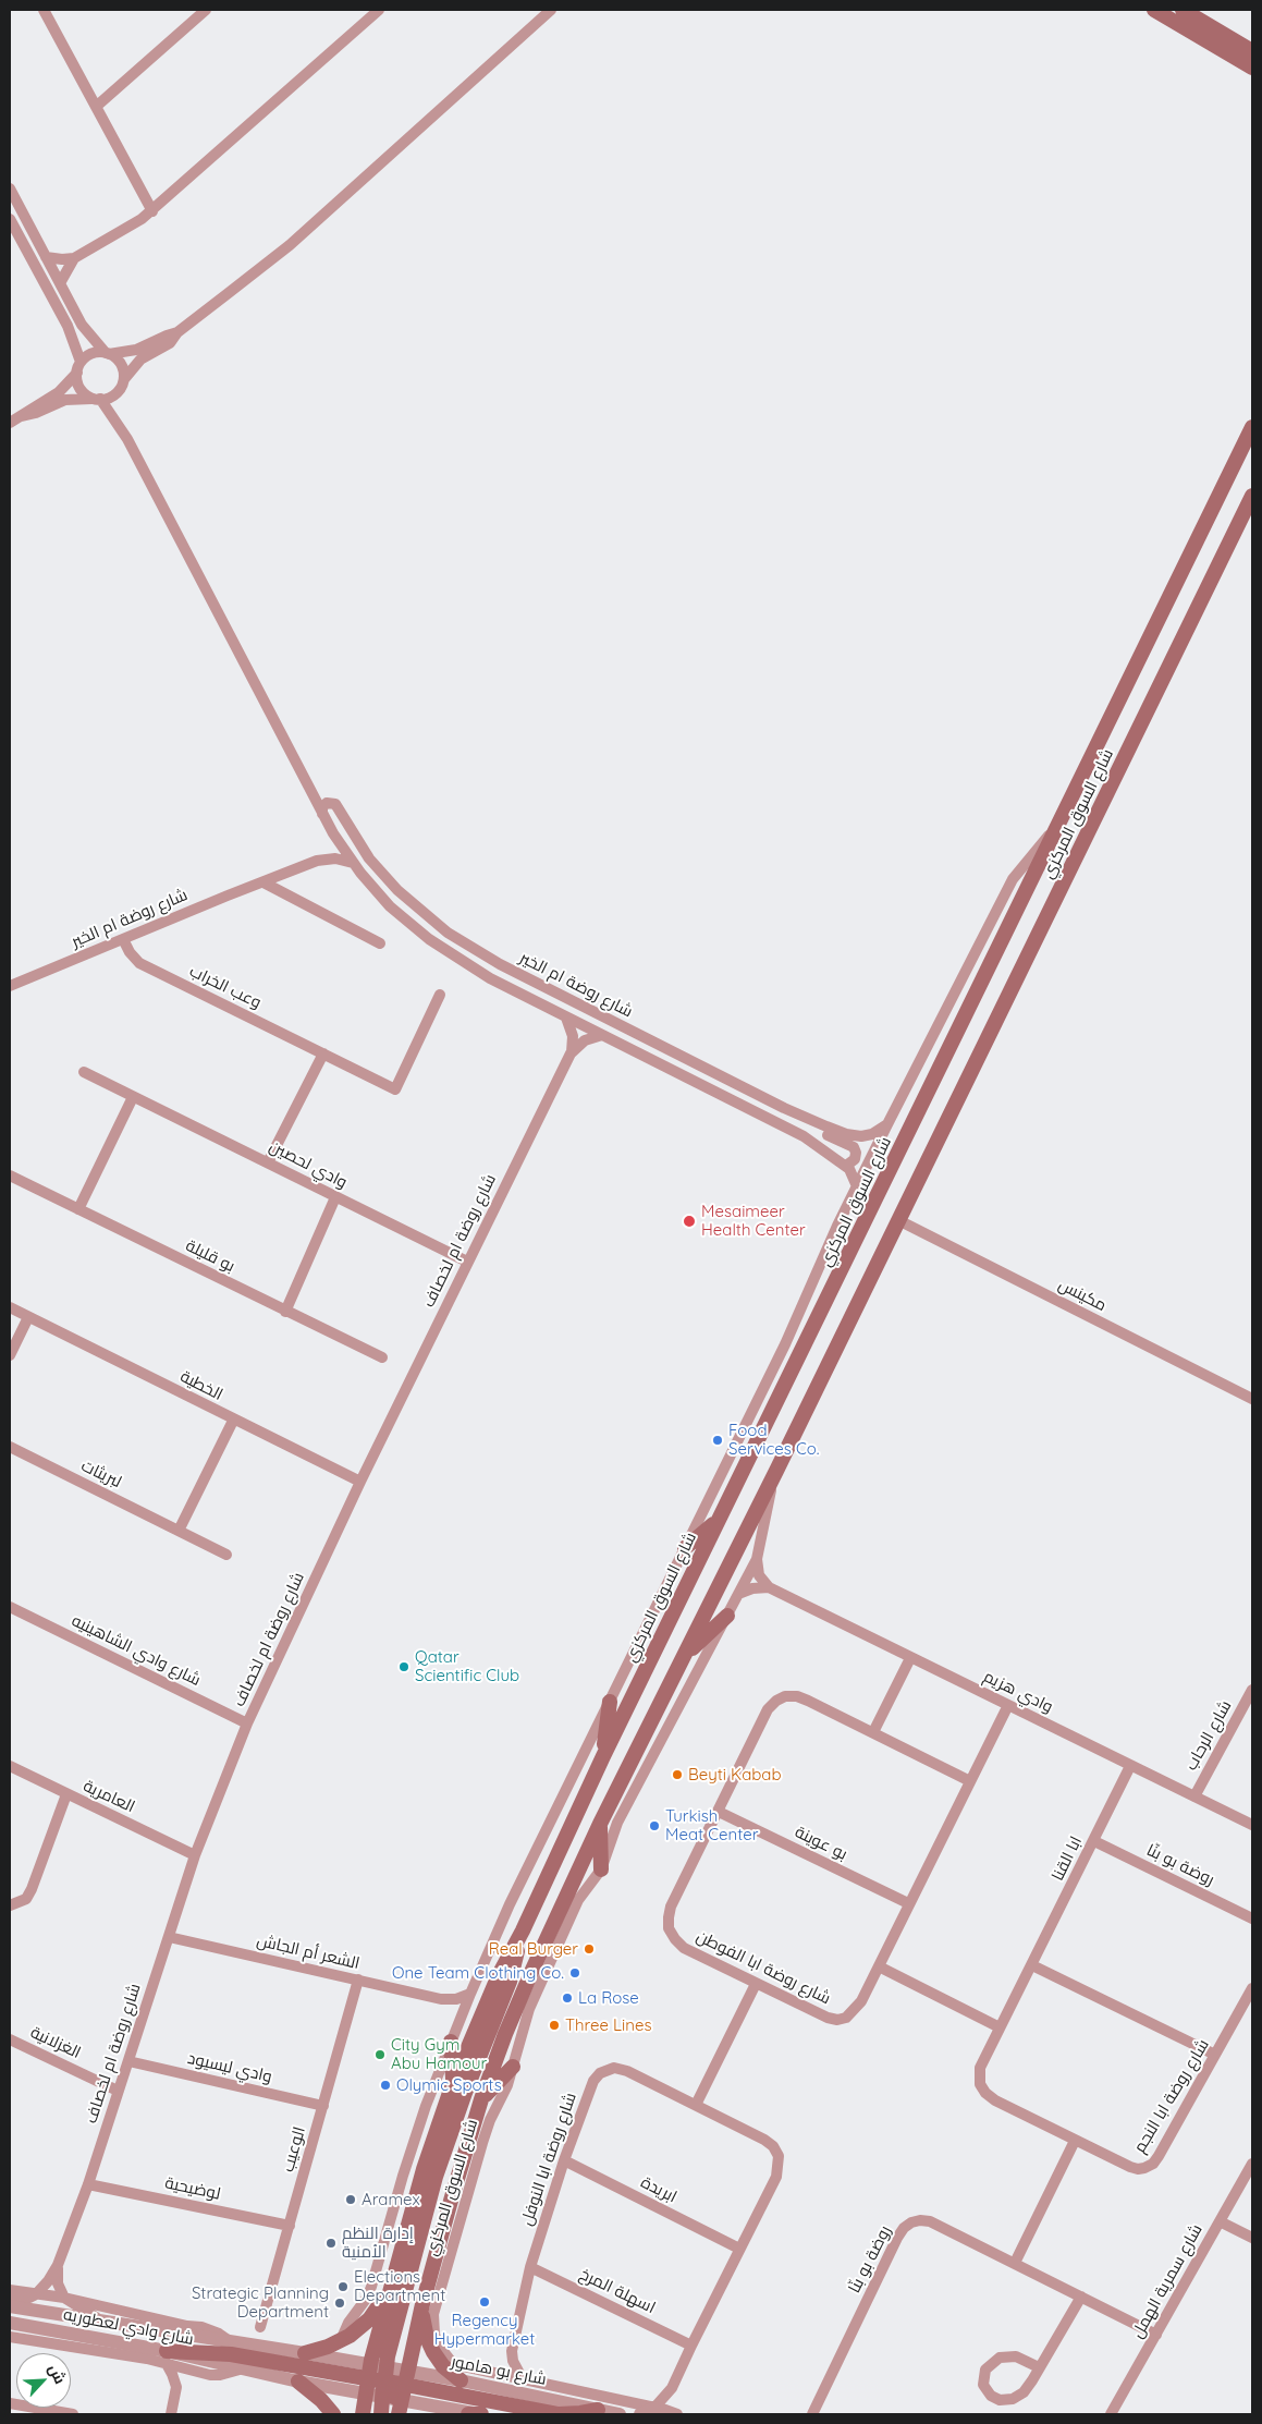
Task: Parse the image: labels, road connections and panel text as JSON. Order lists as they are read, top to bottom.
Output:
{
  "streets": {
    "main road": ["شارع السوق المركزي"],
    "street": [
      "شارع روضة ام الخير",
      "وعب الخراب",
      "وادي لحصين",
      "شارع روضة ام لخصاف",
      "بو قليلة",
      "مكينس",
      "الخطية",
      "لبريثات",
      "شارع وادي الشاهينيه",
      "وادي هزيم",
      "شارع الرحاب",
      "العامرية",
      "بو عوينة",
      "ابا القنا",
      "روضة بو بنّا",
      "الشعر أم الجاش",
      "شارع روضة ابا الفوطن",
      "الغزلانية",
      "وادي ليسيود",
      "شارع روضة ابا النجم",
      "الوعيب",
      "شارع روضة ابا النوفل",
      "لوضيحية",
      "ابريدة",
      "شارع سمرية الهمل",
      "اسهلة المرخ",
      "شارع وادي لعطوريه",
      "شارع بو هامور"
    ]
  },
  "crossings": [
    ["شارع السوق المركزي", "شارع روضة ام الخير"],
    ["شارع السوق المركزي", "مكينس"],
    ["شارع السوق المركزي", "الشعر أم الجاش"],
    ["شارع السوق المركزي", "شارع وادي لعطوريه"],
    ["شارع السوق المركزي", "شارع بو هامور"],
    ["شارع روضة ام الخير", "وعب الخراب"],
    ["شارع روضة ام الخير", "شارع روضة ام لخصاف"],
    ["وادي لحصين", "شارع روضة ام لخصاف"],
    ["شارع روضة ام لخصاف", "الخطية"],
    ["شارع روضة ام لخصاف", "شارع وادي الشاهينيه"],
    ["شارع روضة ام لخصاف", "العامرية"],
    ["شارع روضة ام لخصاف", "الشعر أم الجاش"],
    ["شارع روضة ام لخصاف", "الغزلانية"],
    ["شارع روضة ام لخصاف", "وادي ليسيود"],
    ["شارع روضة ام لخصاف", "لوضيحية"],
    ["شارع روضة ام لخصاف", "شارع وادي لعطوريه"],
    ["وادي هزيم", "شارع الرحاب"],
    ["وادي هزيم", "ابا القنا"],
    ["وادي هزيم", "شارع روضة ابا الفوطن"],
    ["بو عوينة", "شارع روضة ابا الفوطن"],
    ["ابا القنا", "روضة بو بنّا"],
    ["ابا القنا", "شارع روضة ابا النجم"],
    ["روضة بو بنّا", "شارع سمرية الهمل"],
    ["الشعر أم الجاش", "الوعيب"],
    ["وادي ليسيود", "الوعيب"],
    ["الوعيب", "لوضيحية"],
    ["شارع روضة ابا النوفل", "ابريدة"],
    ["شارع روضة ابا النوفل", "اسهلة المرخ"],
    ["شارع روضة ابا النوفل", "شارع بو هامور"]
  ],
  "places": [
    "Mesaimeer Health Center",
    "Food Services Co.",
    "Qatar Scientific Club",
    "Beyti Kabab",
    "Turkish Meat Center",
    "Real Burger",
    "One Team Clothing Co.",
    "La Rose",
    "Three Lines",
    "City Gym Abu Hamour",
    "Olymic Sports",
    "Aramex",
    "إدارة النظم الأمنية",
    "Elections Department",
    "Regency Hypermarket",
    "Strategic Planning Department"
  ],
  "north": "top right"
}
